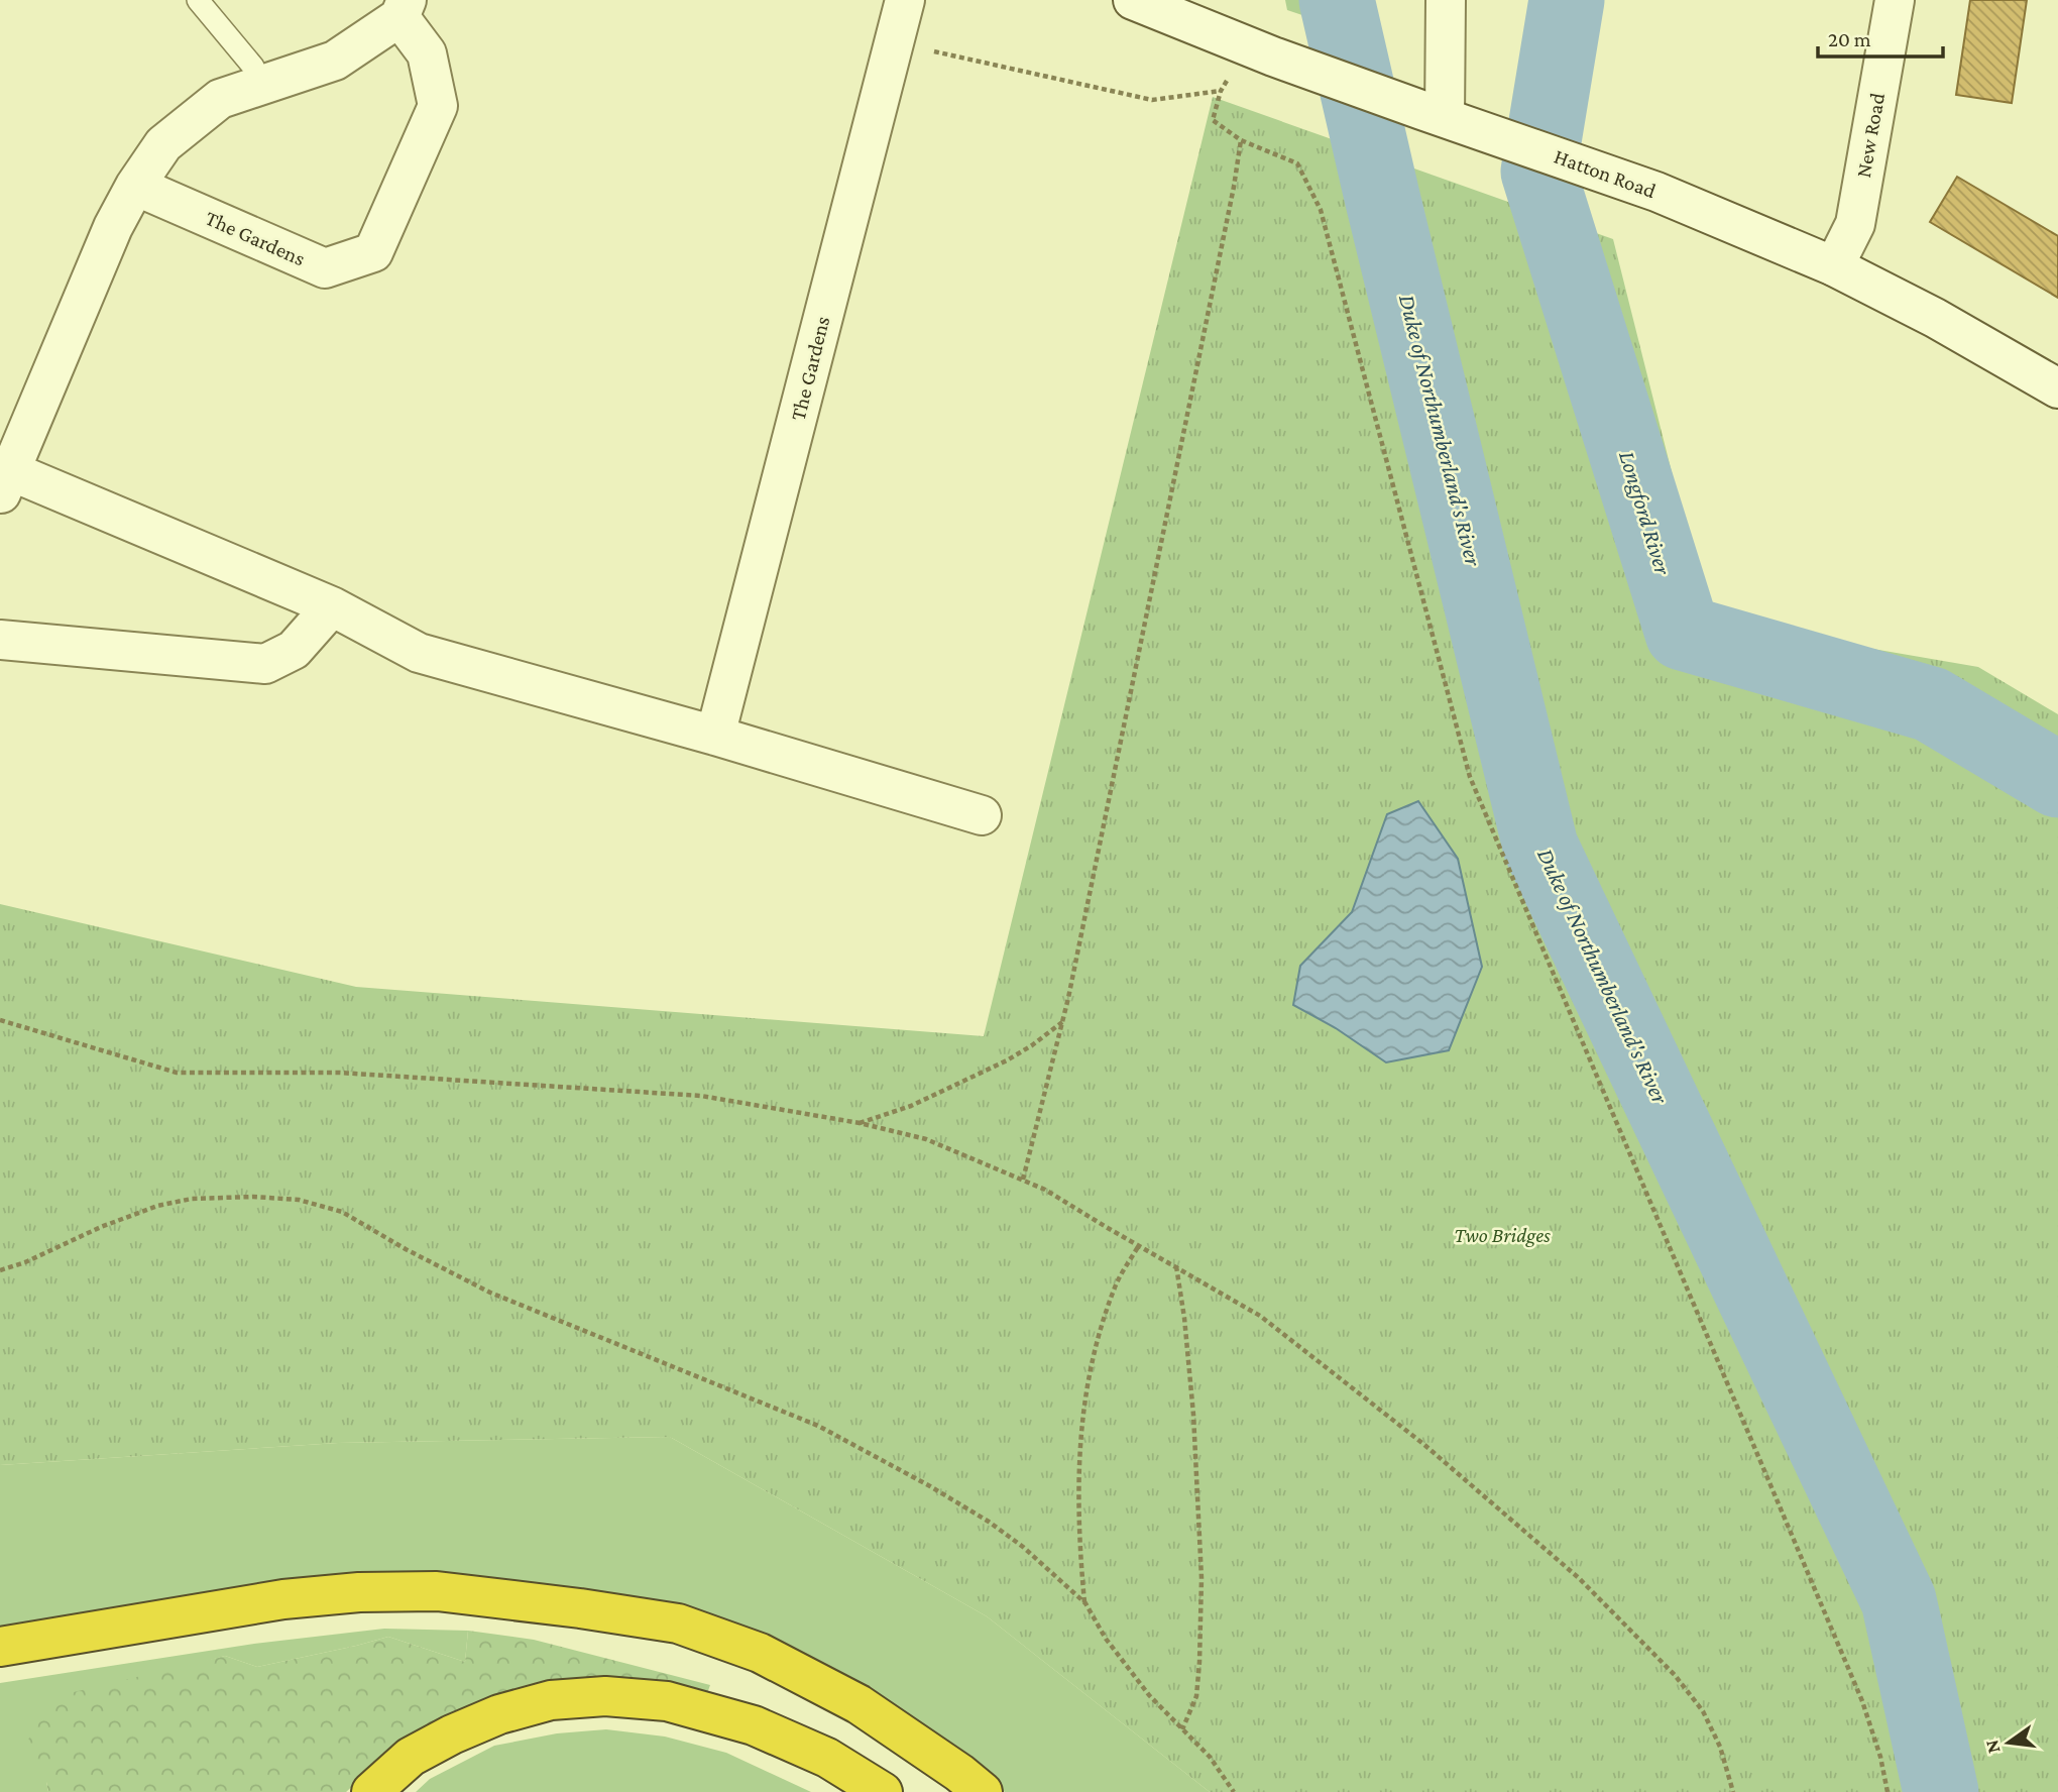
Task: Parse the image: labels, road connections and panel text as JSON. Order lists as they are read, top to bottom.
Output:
{
  "streets": {
    "street": ["New Road", "Hatton Road", "The Gardens"]
  },
  "crossings": [
    ["New Road", "Hatton Road"]
  ],
  "water": ["Duke of Northumberland's River", "Longford River"],
  "parks": ["Two Bridges"],
  "scale_bar": "20 m",
  "north": "left"
}
